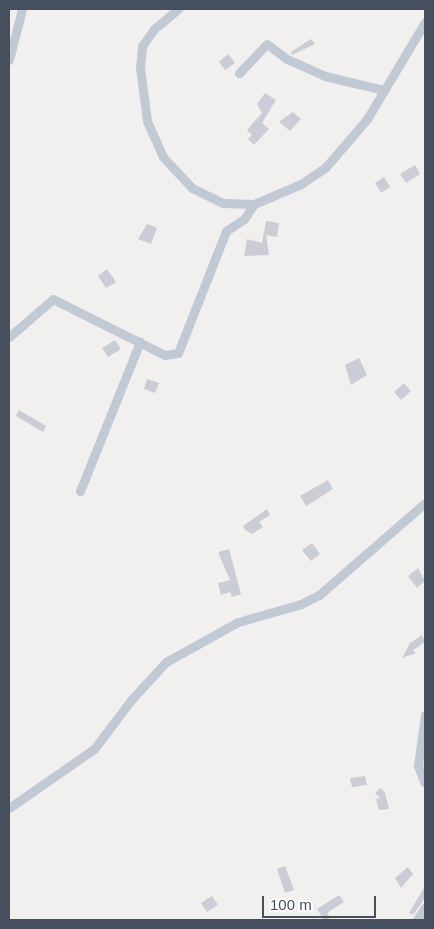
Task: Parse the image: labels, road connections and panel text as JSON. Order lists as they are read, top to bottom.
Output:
{
  "scale_bar": "100 m"
}
